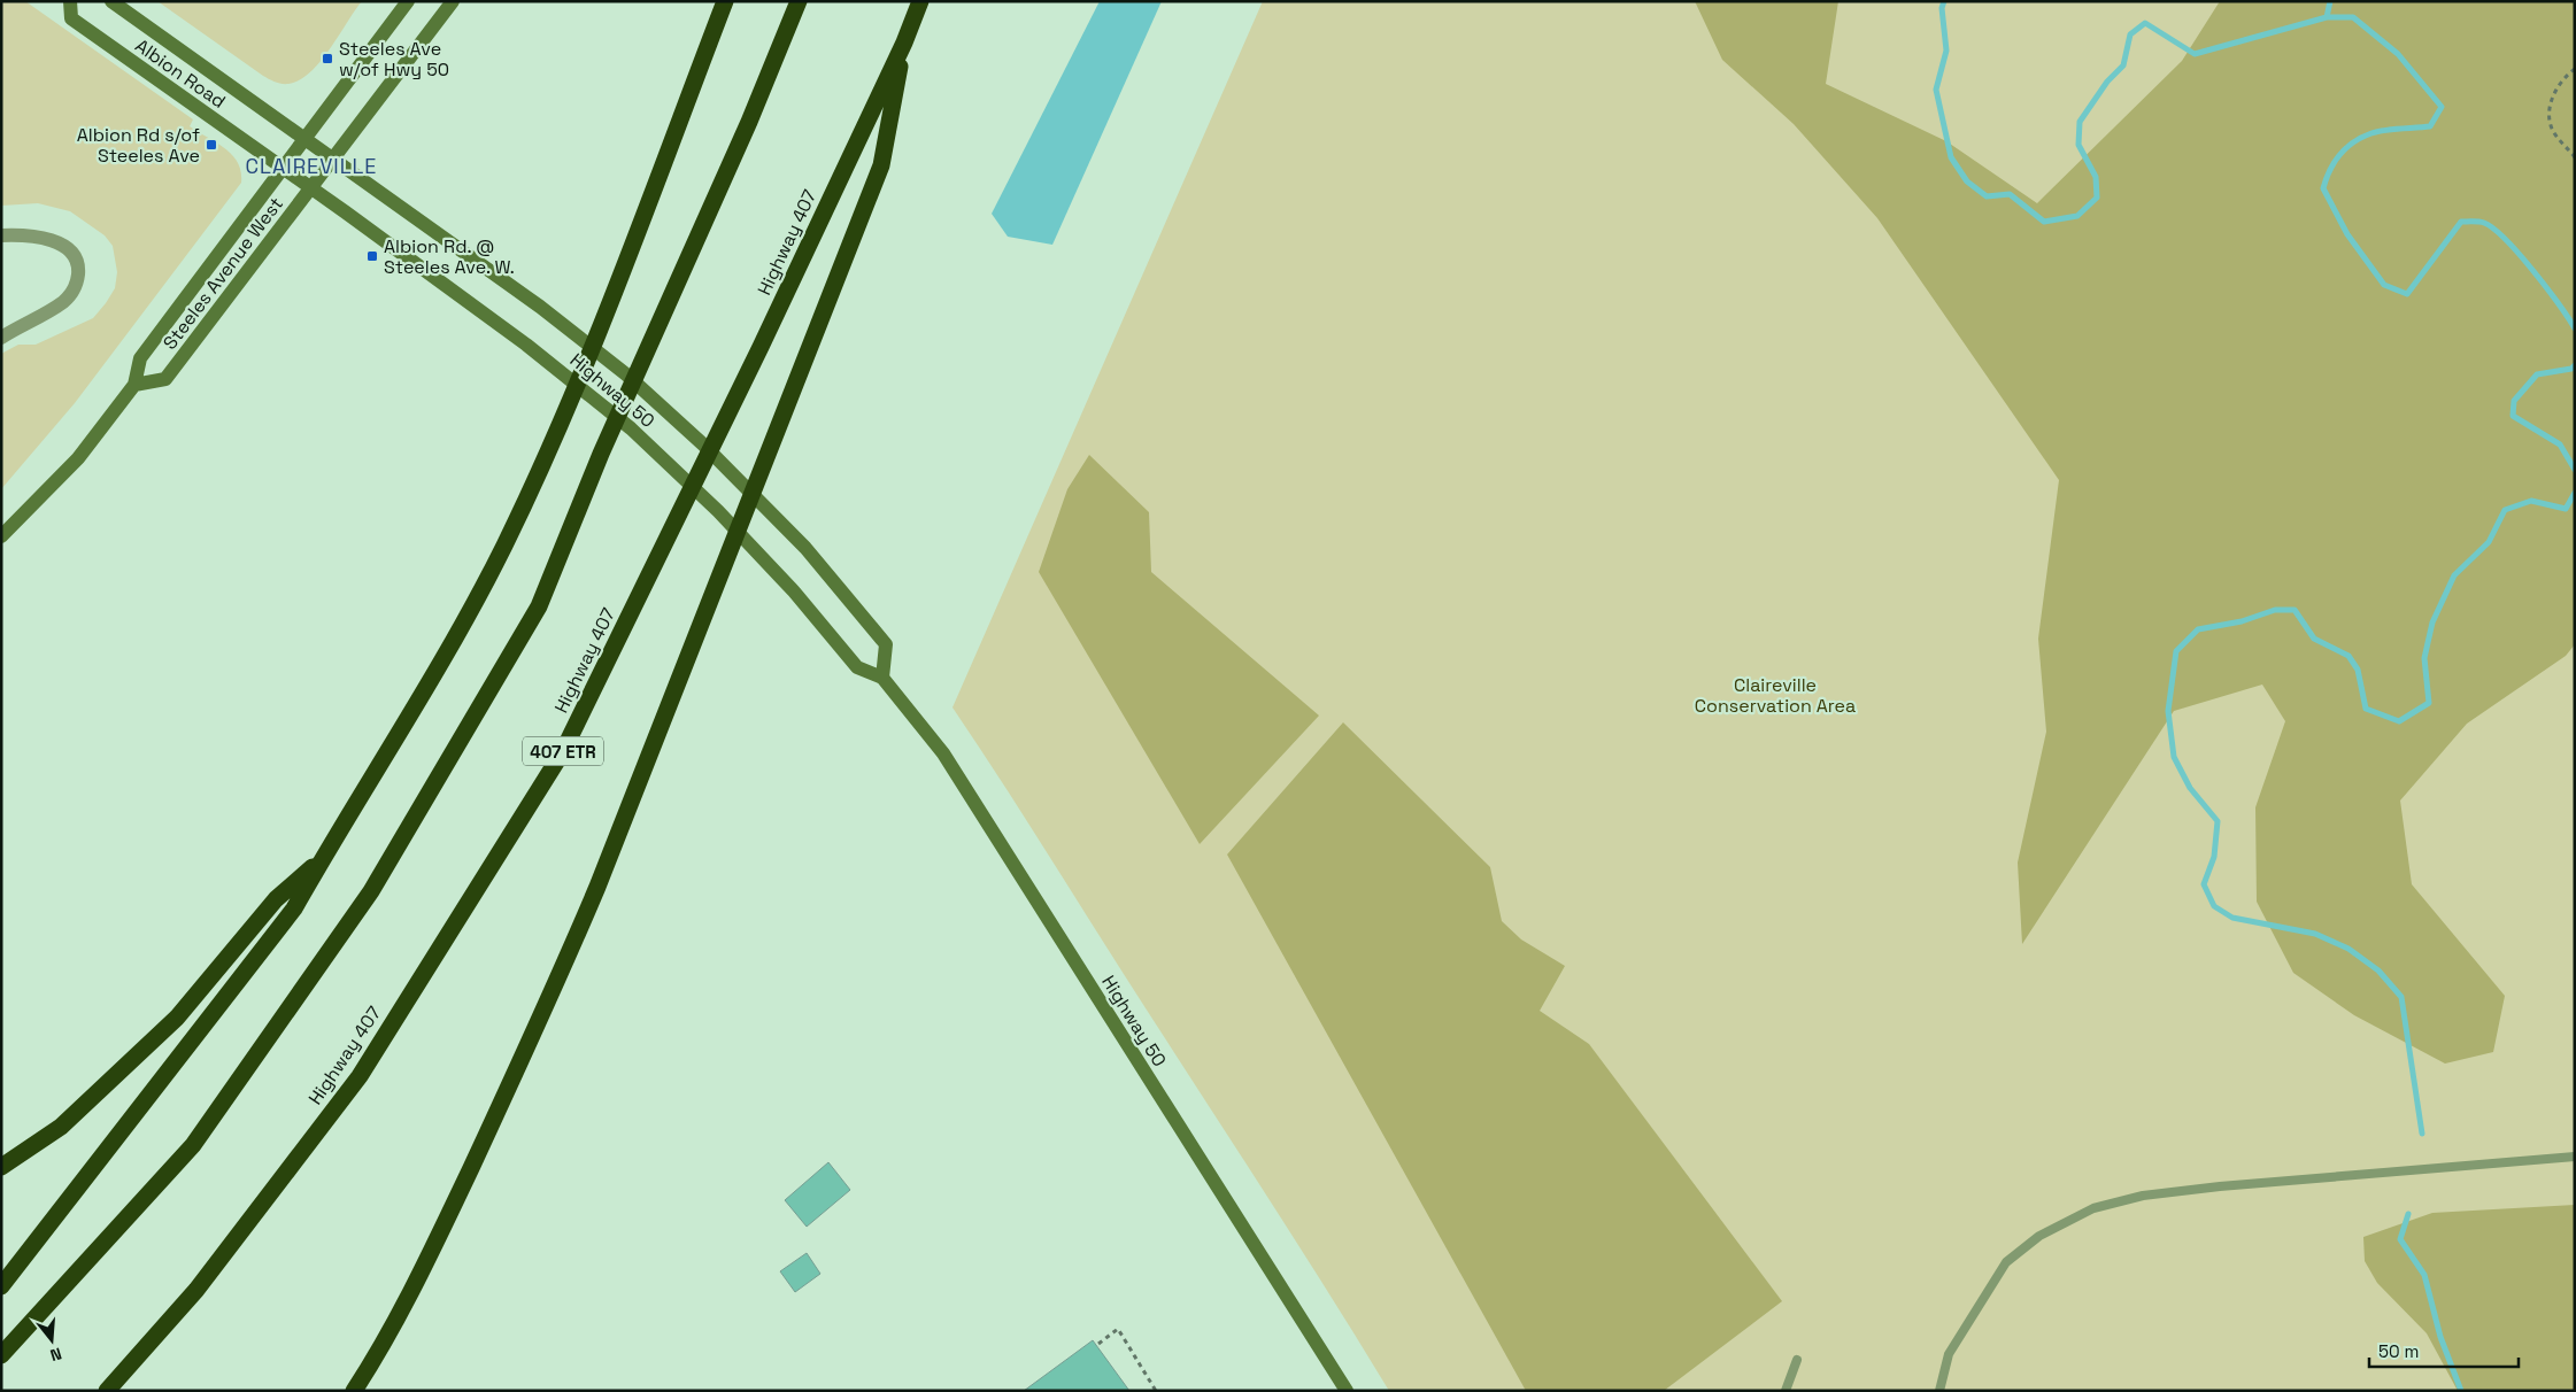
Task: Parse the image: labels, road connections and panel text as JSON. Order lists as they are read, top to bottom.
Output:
{
  "streets": {
    "highway": ["Highway 407", "407 ETR"],
    "main road": ["Albion Road", "Steeles Avenue West", "Highway 50"]
  },
  "crossings": [
    ["Albion Road", "Steeles Avenue West"],
    ["Albion Road", "Highway 50"],
    ["Steeles Avenue West", "Highway 50"]
  ],
  "districts": ["CLAIREVILLE"],
  "parks": ["Claireville Conservation Area"],
  "places": {
    "transit": ["Steeles Ave w/of Hwy 50", "Albion Rd s/of Steeles Ave", "Albion Rd. @ Steeles Ave. W."]
  },
  "scale_bar": "50 m",
  "north": "bottom"
}
